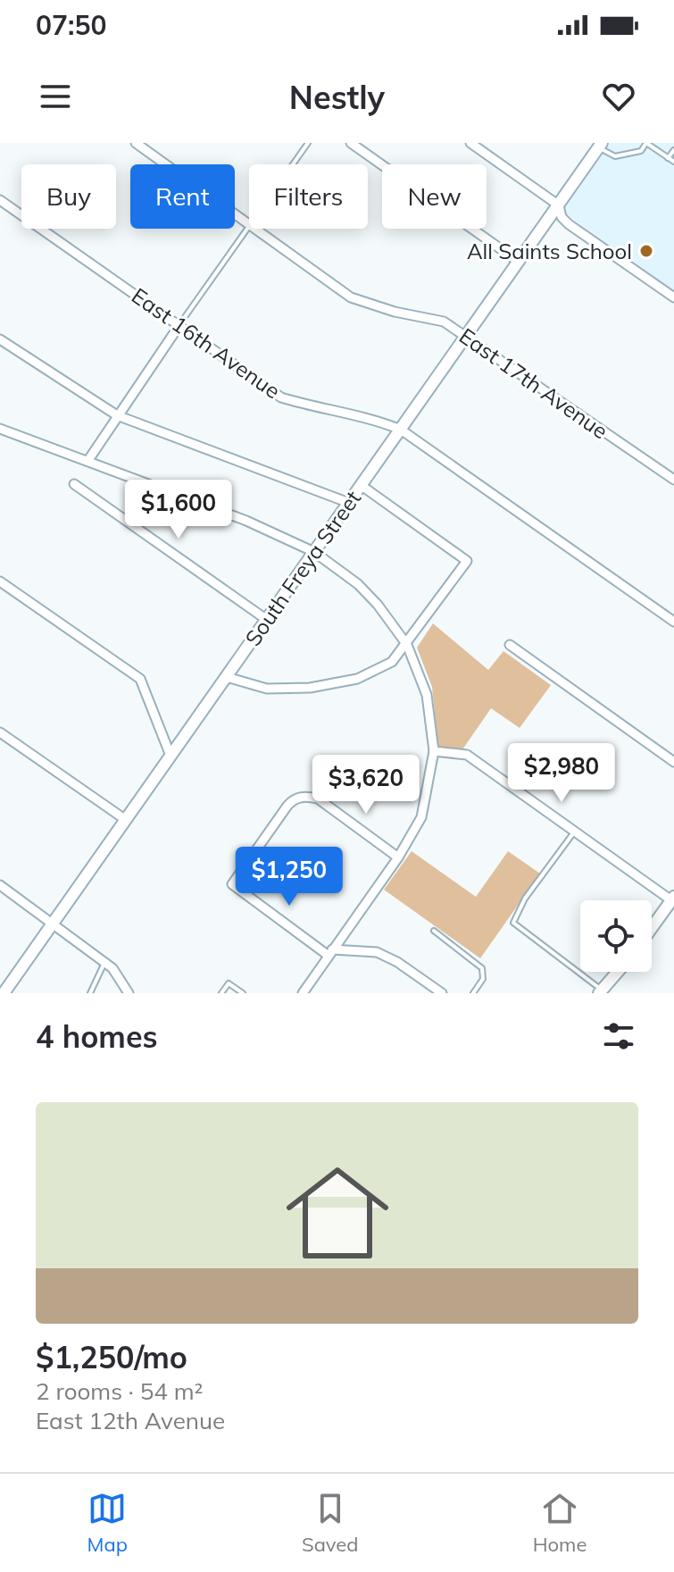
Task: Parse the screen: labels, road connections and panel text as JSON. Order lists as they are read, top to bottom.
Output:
{
  "streets": {
    "main road": ["South Freya Street"],
    "street": ["East 16th Avenue", "East 17th Avenue"]
  },
  "crossings": [
    ["East 16th Avenue", "South Freya Street"],
    ["East 17th Avenue", "South Freya Street"]
  ],
  "places": ["All Saints School"],
  "page": {
    "status": "07:50",
    "header": "Nestly",
    "chip": [
      "Buy",
      "Rent",
      "Filters",
      "New"
    ],
    "price": [
      "$1,600",
      "$2,980",
      "$3,620",
      "$1,250"
    ],
    "heading": "4 homes",
    "list": [
      {
        "name": "$1,250/mo",
        "note": "2 rooms · 54 m² · East 12th Avenue"
      }
    ],
    "tabs": ["Map", "Saved", "Home"]
  }
}
